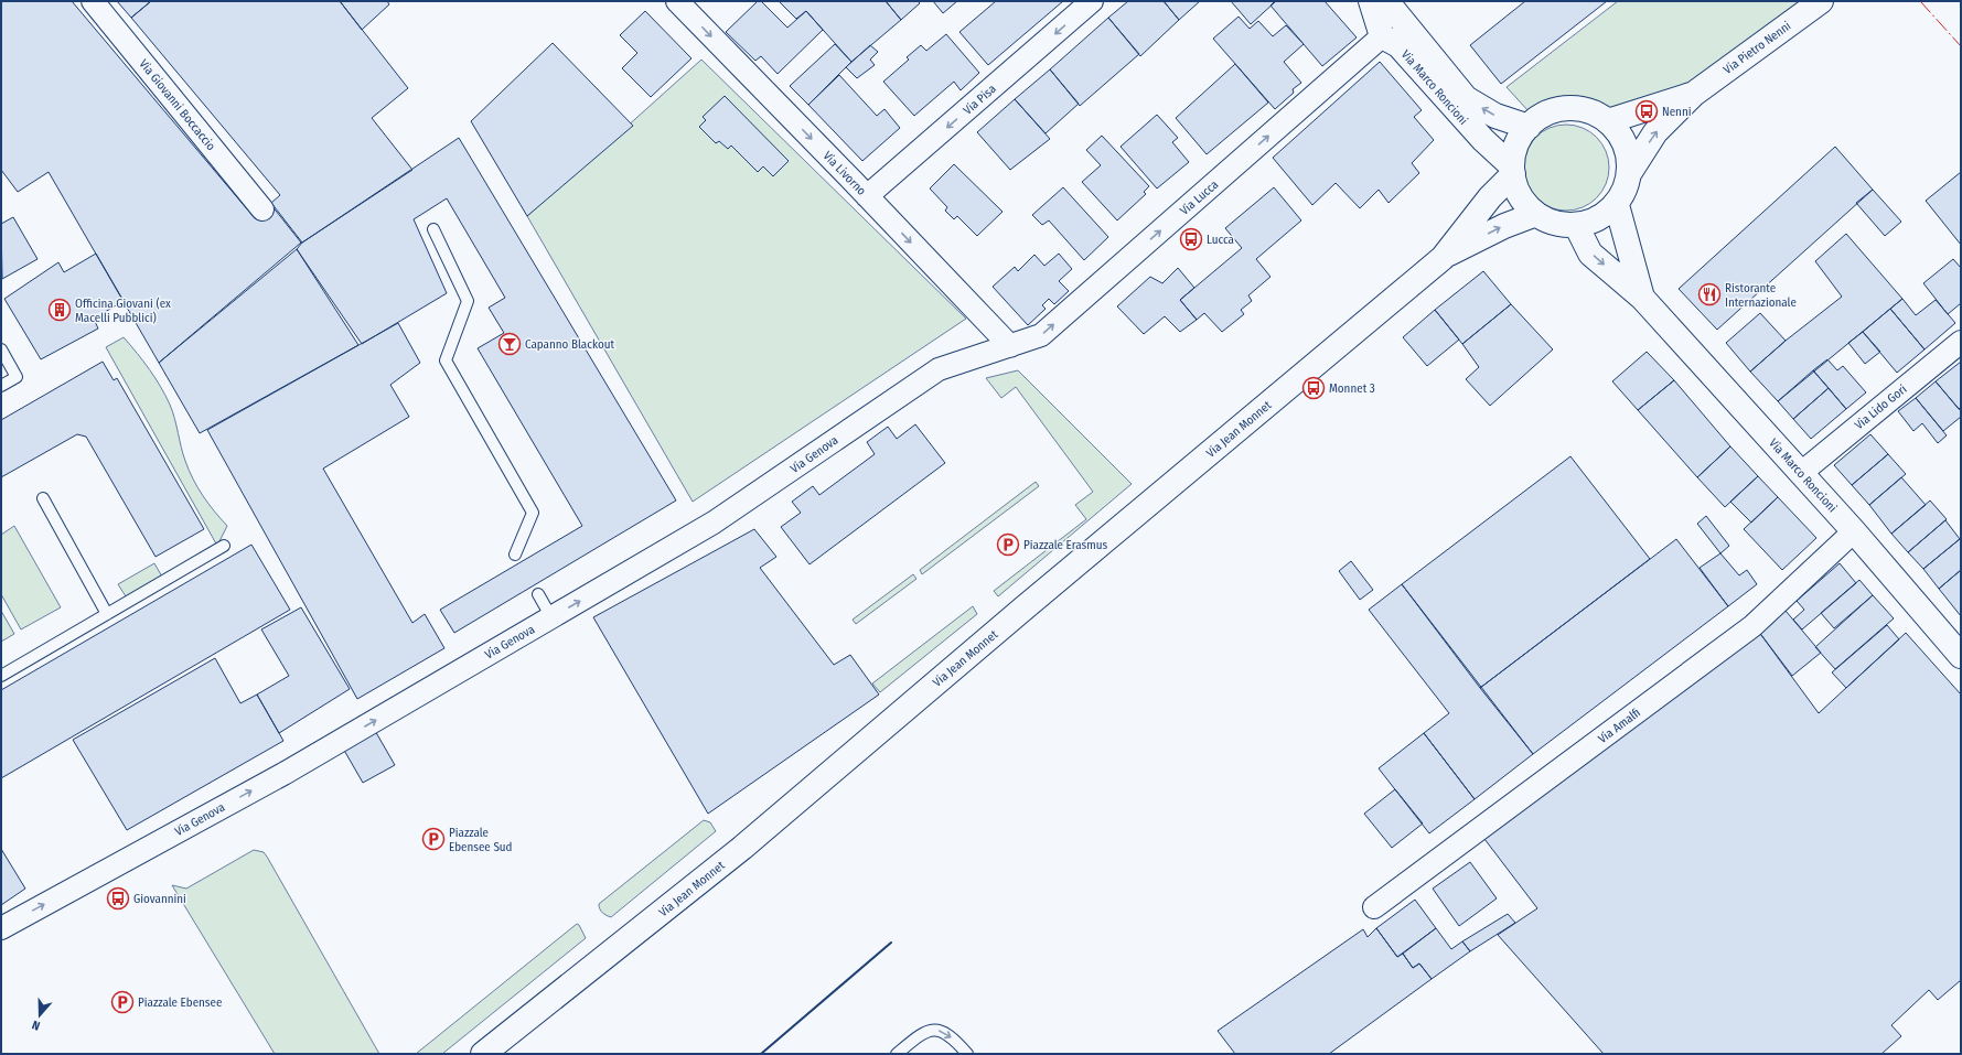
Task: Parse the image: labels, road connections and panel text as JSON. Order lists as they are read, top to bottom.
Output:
{
  "streets": {
    "street": [
      "Via Pietro Nenni",
      "Via Marco Roncioni",
      "Via Pisa",
      "Via Giovanni Boccaccio",
      "Via Livorno",
      "Via Lucca",
      "Via Lido Gori",
      "Via Jean Monnet",
      "Via Genova",
      "Via Amalfi"
    ]
  },
  "crossings": [
    ["Via Pietro Nenni", "Via Marco Roncioni"],
    ["Via Pietro Nenni", "Via Jean Monnet"],
    ["Via Marco Roncioni", "Via Lucca"],
    ["Via Marco Roncioni", "Via Lido Gori"],
    ["Via Marco Roncioni", "Via Jean Monnet"],
    ["Via Marco Roncioni", "Via Amalfi"],
    ["Via Pisa", "Via Livorno"],
    ["Via Livorno", "Via Lucca"],
    ["Via Livorno", "Via Genova"],
    ["Via Lucca", "Via Genova"]
  ],
  "one_way": [
    "Via Pisa",
    "Via Livorno",
    "Via Lucca",
    "Via Genova"
  ],
  "places": {
    "bus stop": [
      "Nenni",
      "Lucca",
      "Monnet 3",
      "Giovannini"
    ],
    "restaurant": ["Ristorante Internazionale"],
    "building": ["Officina Giovani (ex Macelli Pubblici)"],
    "bar": ["Capanno Blackout"],
    "parking": ["Piazzale Erasmus", "Piazzale Ebensee Sud", "Piazzale Ebensee"]
  },
  "north": "bottom"
}
